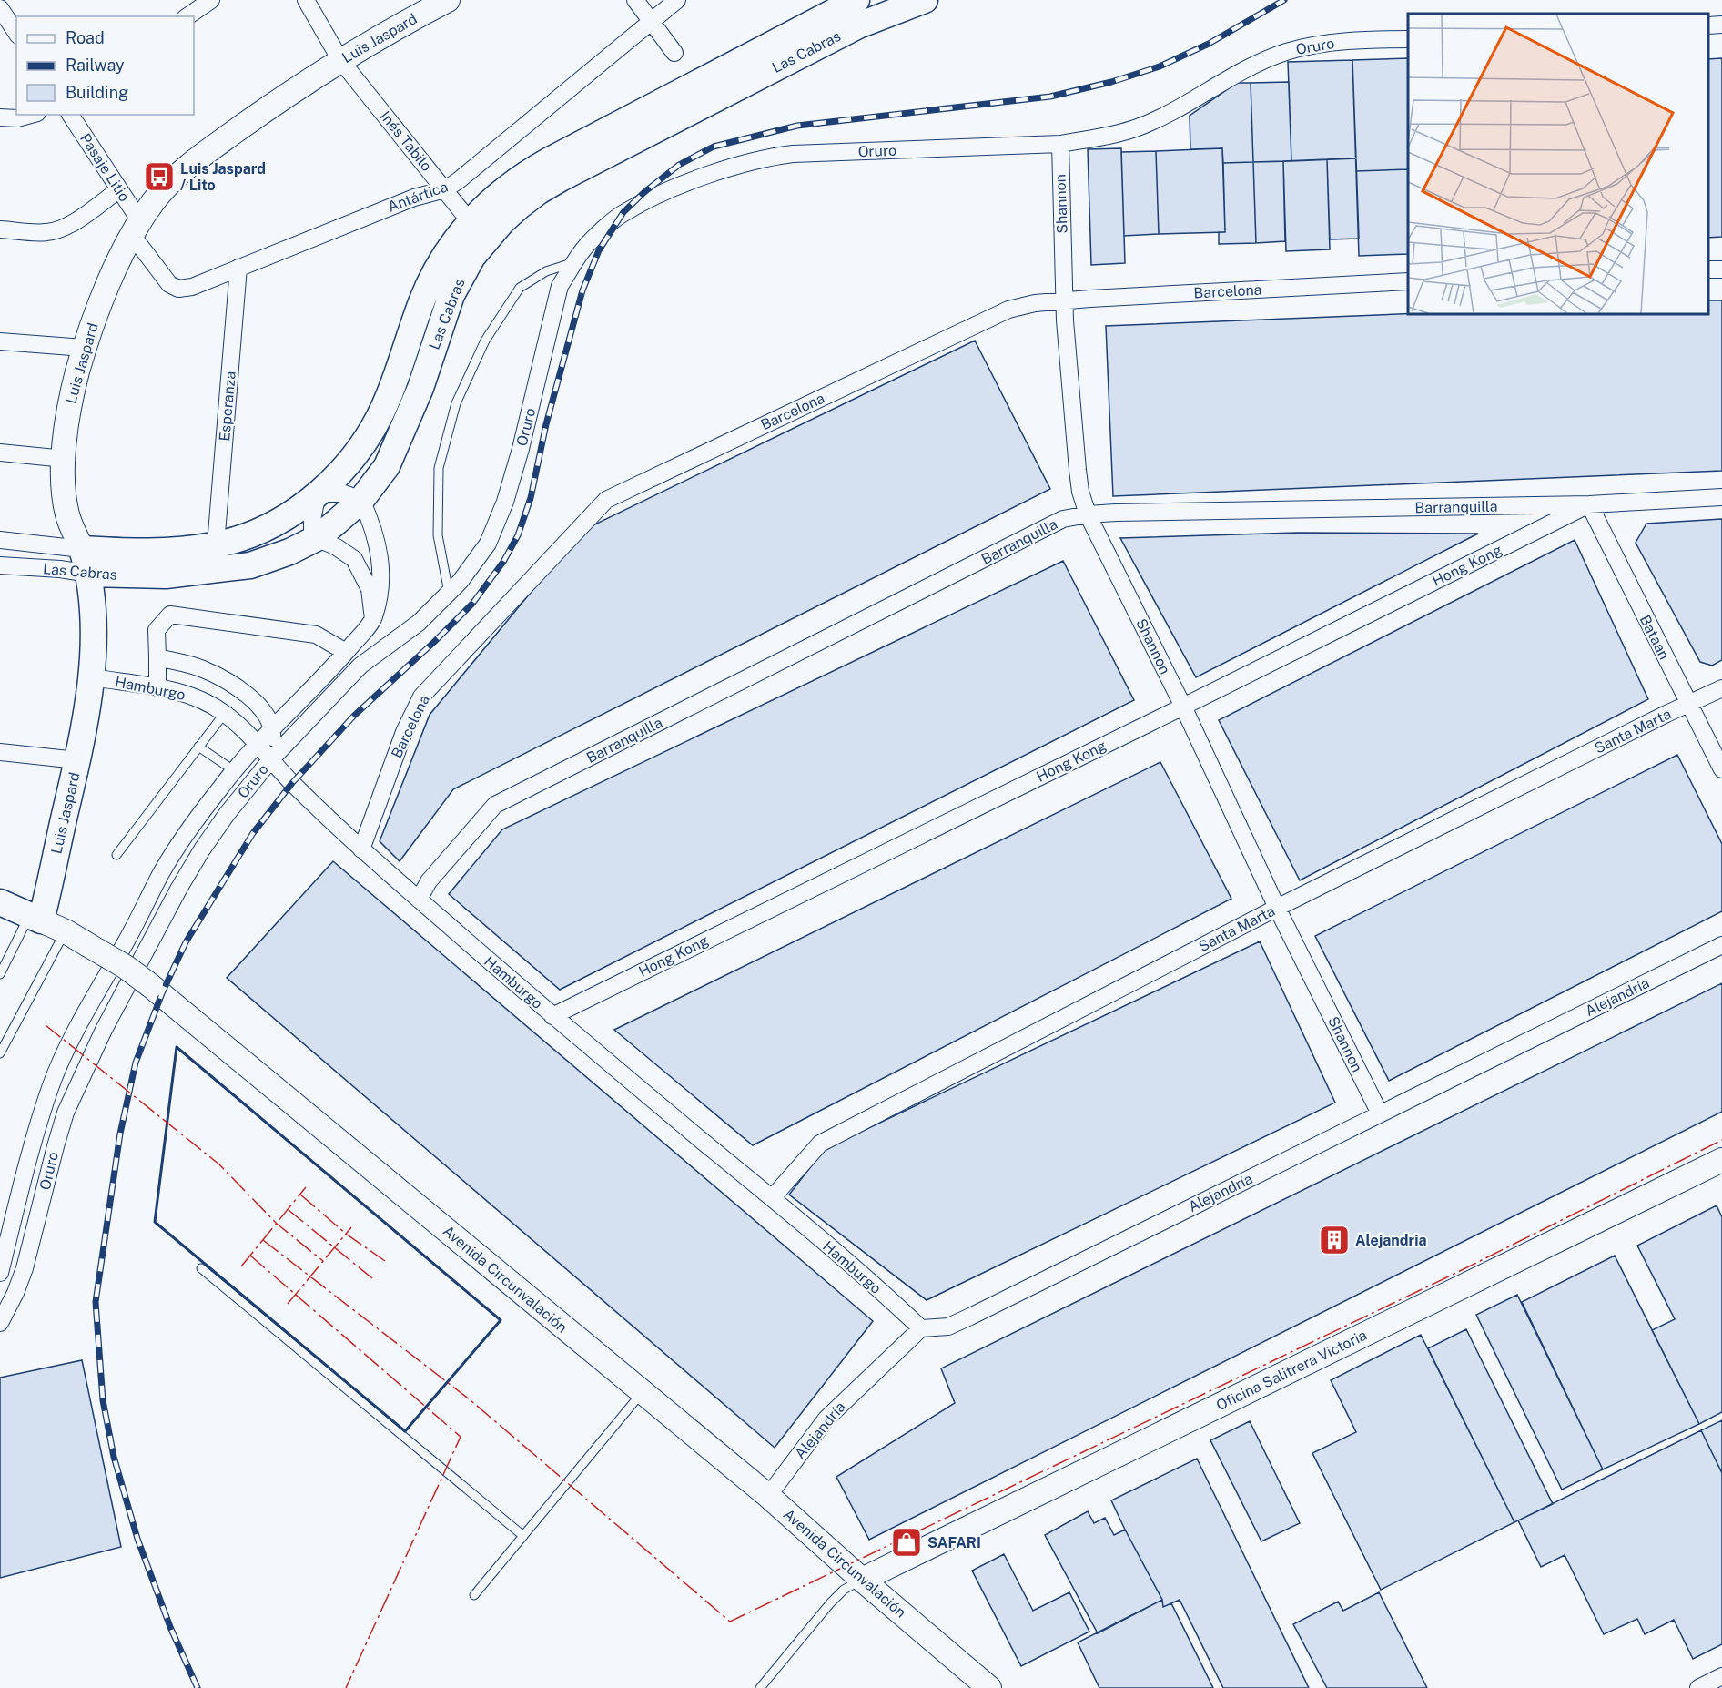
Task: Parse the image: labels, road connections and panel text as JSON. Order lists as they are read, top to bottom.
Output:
{
  "streets": {
    "main road": ["Luis Jaspard", "Las Cabras", "Avenida Circunvalación"],
    "street": [
      "Oruro",
      "Inés Tabilo",
      "Pasaje Litio",
      "Antártica",
      "Shannon",
      "Barcelona",
      "Esperanza",
      "Barranquilla",
      "Hong Kong",
      "Bataan",
      "Hamburgo",
      "Santa Marta",
      "Alejandría",
      "Oficina Salitrera Victoria"
    ]
  },
  "crossings": [
    ["Luis Jaspard", "Las Cabras"],
    ["Luis Jaspard", "Inés Tabilo"],
    ["Luis Jaspard", "Pasaje Litio"],
    ["Luis Jaspard", "Antártica"],
    ["Luis Jaspard", "Hamburgo"],
    ["Luis Jaspard", "Avenida Circunvalación"],
    ["Oruro", "Shannon"],
    ["Oruro", "Hamburgo"],
    ["Las Cabras", "Inés Tabilo"],
    ["Las Cabras", "Esperanza"],
    ["Inés Tabilo", "Antártica"],
    ["Pasaje Litio", "Antártica"],
    ["Antártica", "Esperanza"],
    ["Shannon", "Barcelona"],
    ["Shannon", "Barranquilla"],
    ["Shannon", "Hong Kong"],
    ["Shannon", "Santa Marta"],
    ["Shannon", "Alejandría"],
    ["Barcelona", "Hamburgo"],
    ["Barranquilla", "Hong Kong"],
    ["Barranquilla", "Bataan"],
    ["Barranquilla", "Hamburgo"],
    ["Hong Kong", "Bataan"],
    ["Hong Kong", "Hamburgo"],
    ["Bataan", "Santa Marta"],
    ["Hamburgo", "Santa Marta"],
    ["Hamburgo", "Alejandría"],
    ["Alejandría", "Avenida Circunvalación"],
    ["Avenida Circunvalación", "Oficina Salitrera Victoria"]
  ],
  "places": {
    "bus stop": ["Luis Jaspard / Lito"],
    "building": ["Alejandria"],
    "shop": ["SAFARI"]
  },
  "legend": ["Road", "Railway", "Building"]
}
